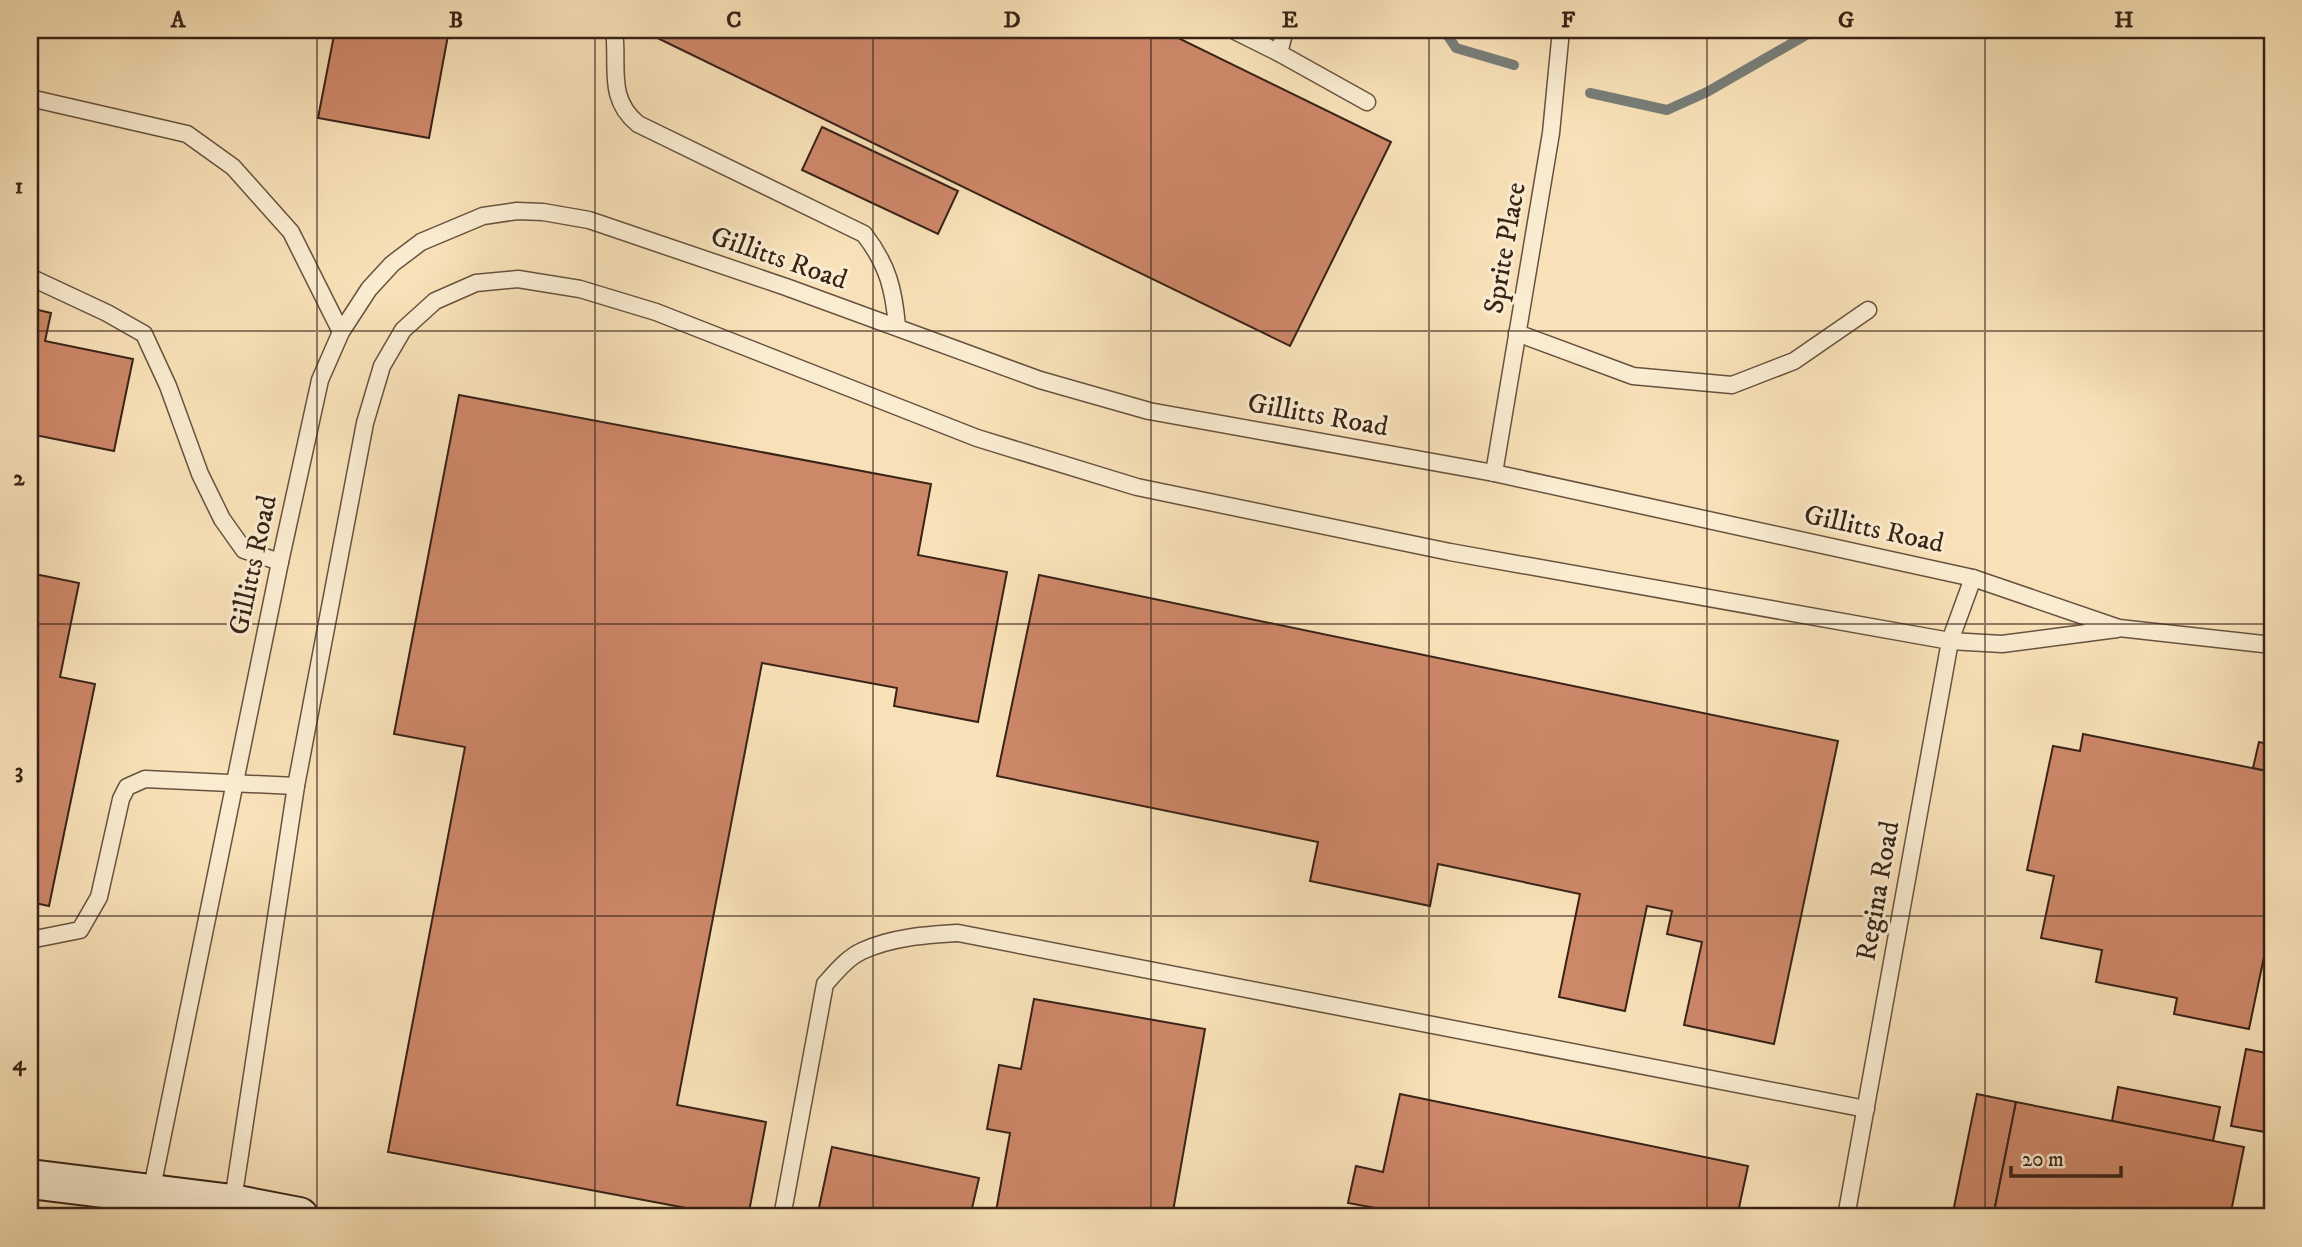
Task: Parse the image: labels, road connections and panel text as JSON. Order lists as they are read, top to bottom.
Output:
{
  "streets": {
    "lane": ["Sprite Place", "Gillitts Road", "Regina Road"]
  },
  "crossings": [
    ["Sprite Place", "Gillitts Road"],
    ["Gillitts Road", "Regina Road"]
  ],
  "scale_bar": "20 m",
  "grid": {
    "columns": [
      "A",
      "B",
      "C",
      "D",
      "E",
      "F",
      "G",
      "H"
    ],
    "rows": [
      "1",
      "2",
      "3",
      "4"
    ]
  }
}
